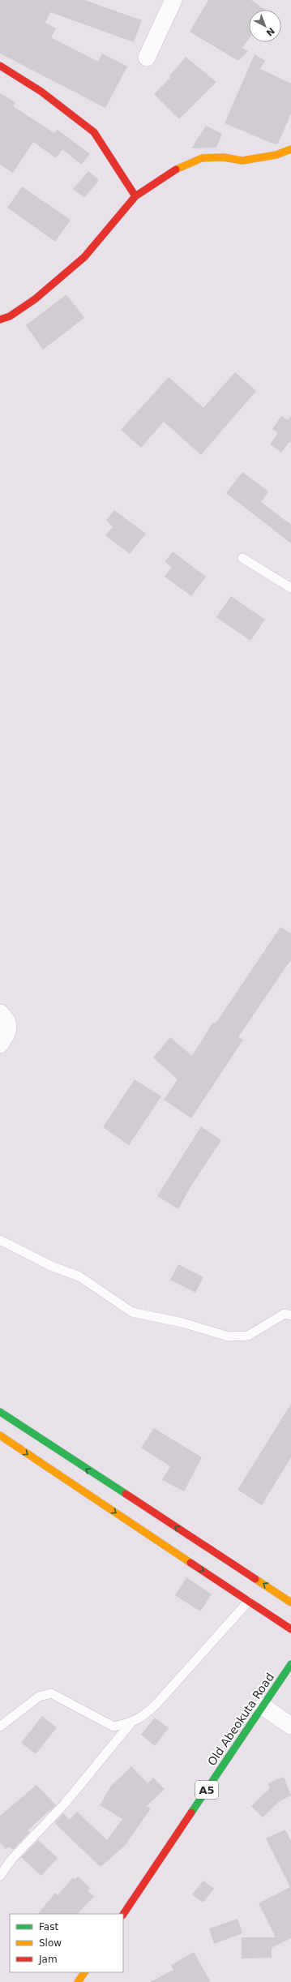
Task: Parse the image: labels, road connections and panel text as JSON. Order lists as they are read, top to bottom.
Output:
{
  "streets": {
    "main road": ["Old Abeokuta Road", "A5"]
  },
  "legend": ["Fast", "Slow", "Jam"],
  "north": "bottom right"
}
